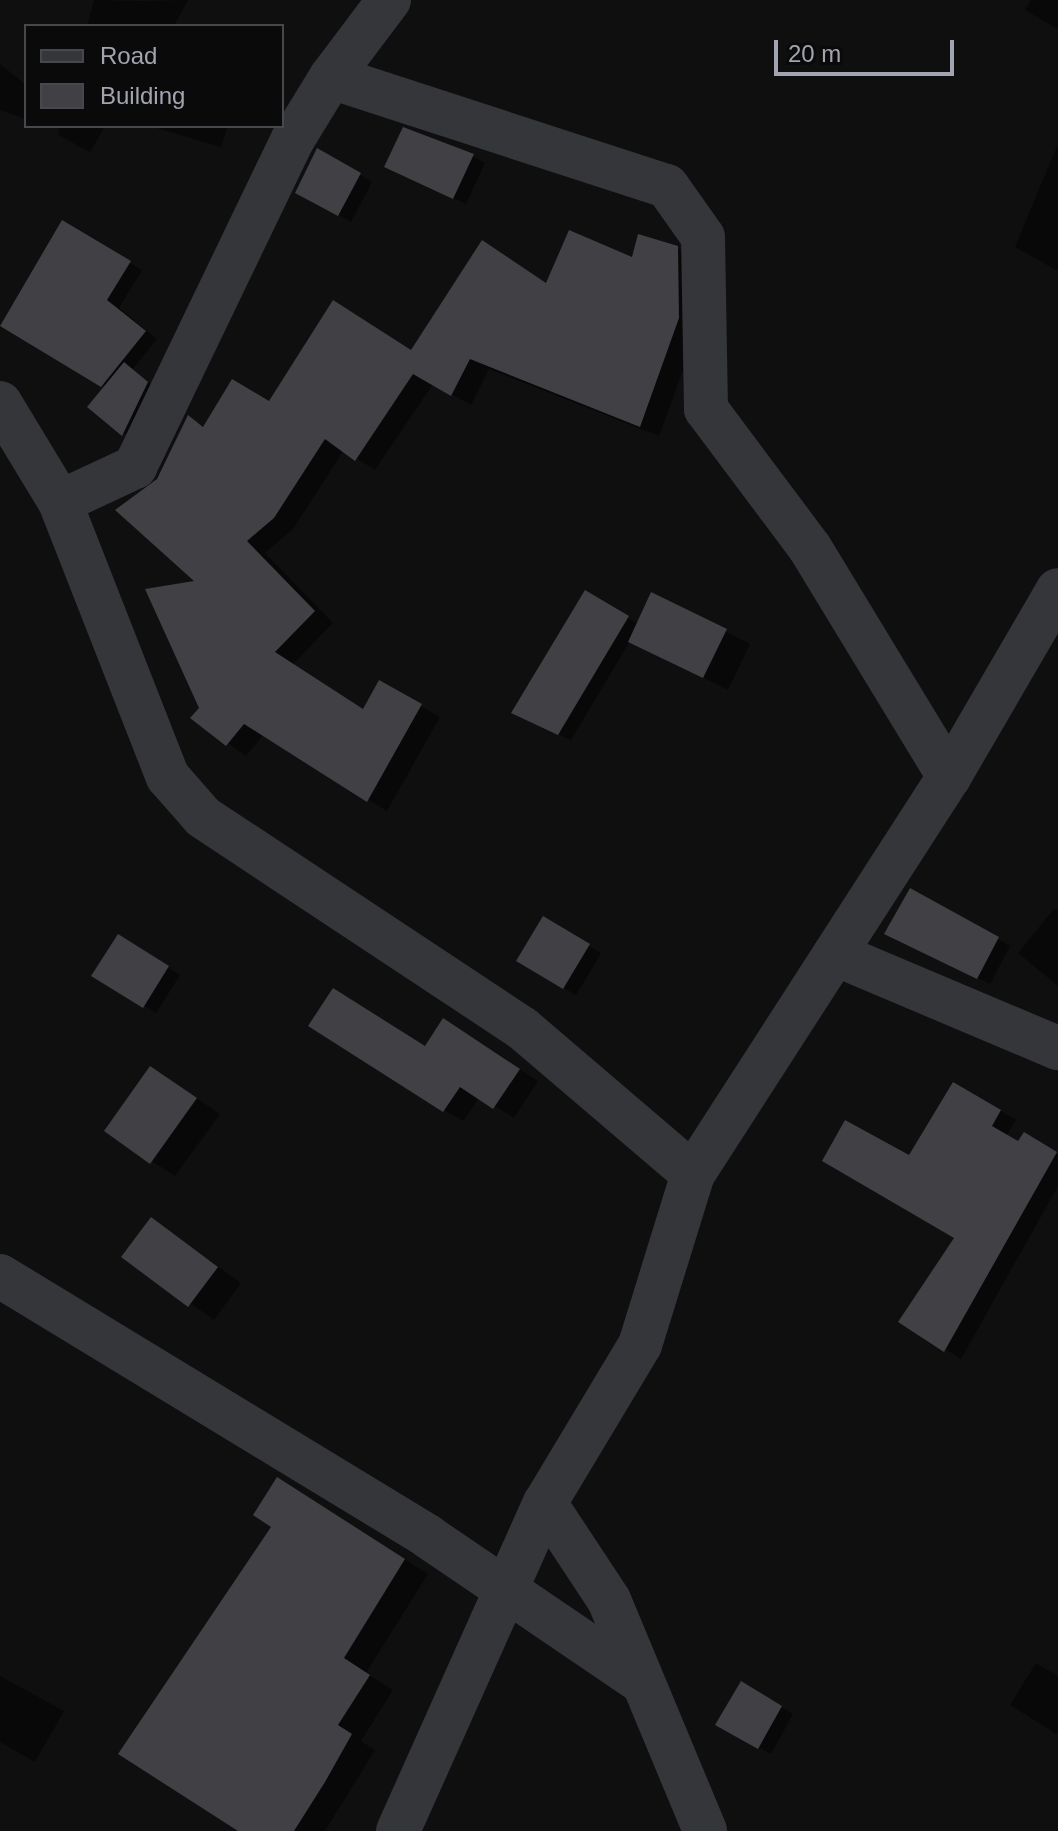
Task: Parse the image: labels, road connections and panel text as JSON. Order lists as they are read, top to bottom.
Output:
{
  "legend": ["Road", "Building"],
  "scale_bar": "20 m"
}
